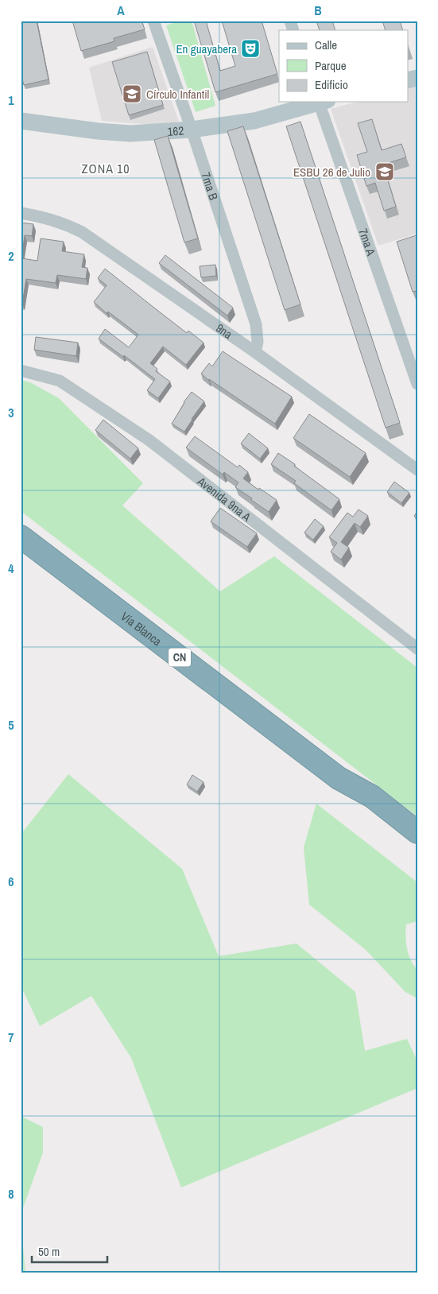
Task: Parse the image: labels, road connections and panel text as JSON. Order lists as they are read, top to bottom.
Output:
{
  "streets": {
    "highway": ["Vía Blanca", "CN"],
    "street": [
      "162",
      "7ma B",
      "7ma A",
      "9na",
      "Avenida 9na A"
    ]
  },
  "crossings": [
    ["162", "7ma B"],
    ["7ma B", "9na"]
  ],
  "districts": ["ZONA 10"],
  "places": {
    "theatre": ["En guayabera"],
    "school or university": ["Círculo Infantil", "ESBU 26 de Julio"]
  },
  "legend": ["Calle", "Parque", "Edificio"],
  "scale_bar": "50 m",
  "grid": {
    "columns": ["A", "B"],
    "rows": [
      "1",
      "2",
      "3",
      "4",
      "5",
      "6",
      "7",
      "8"
    ]
  }
}
